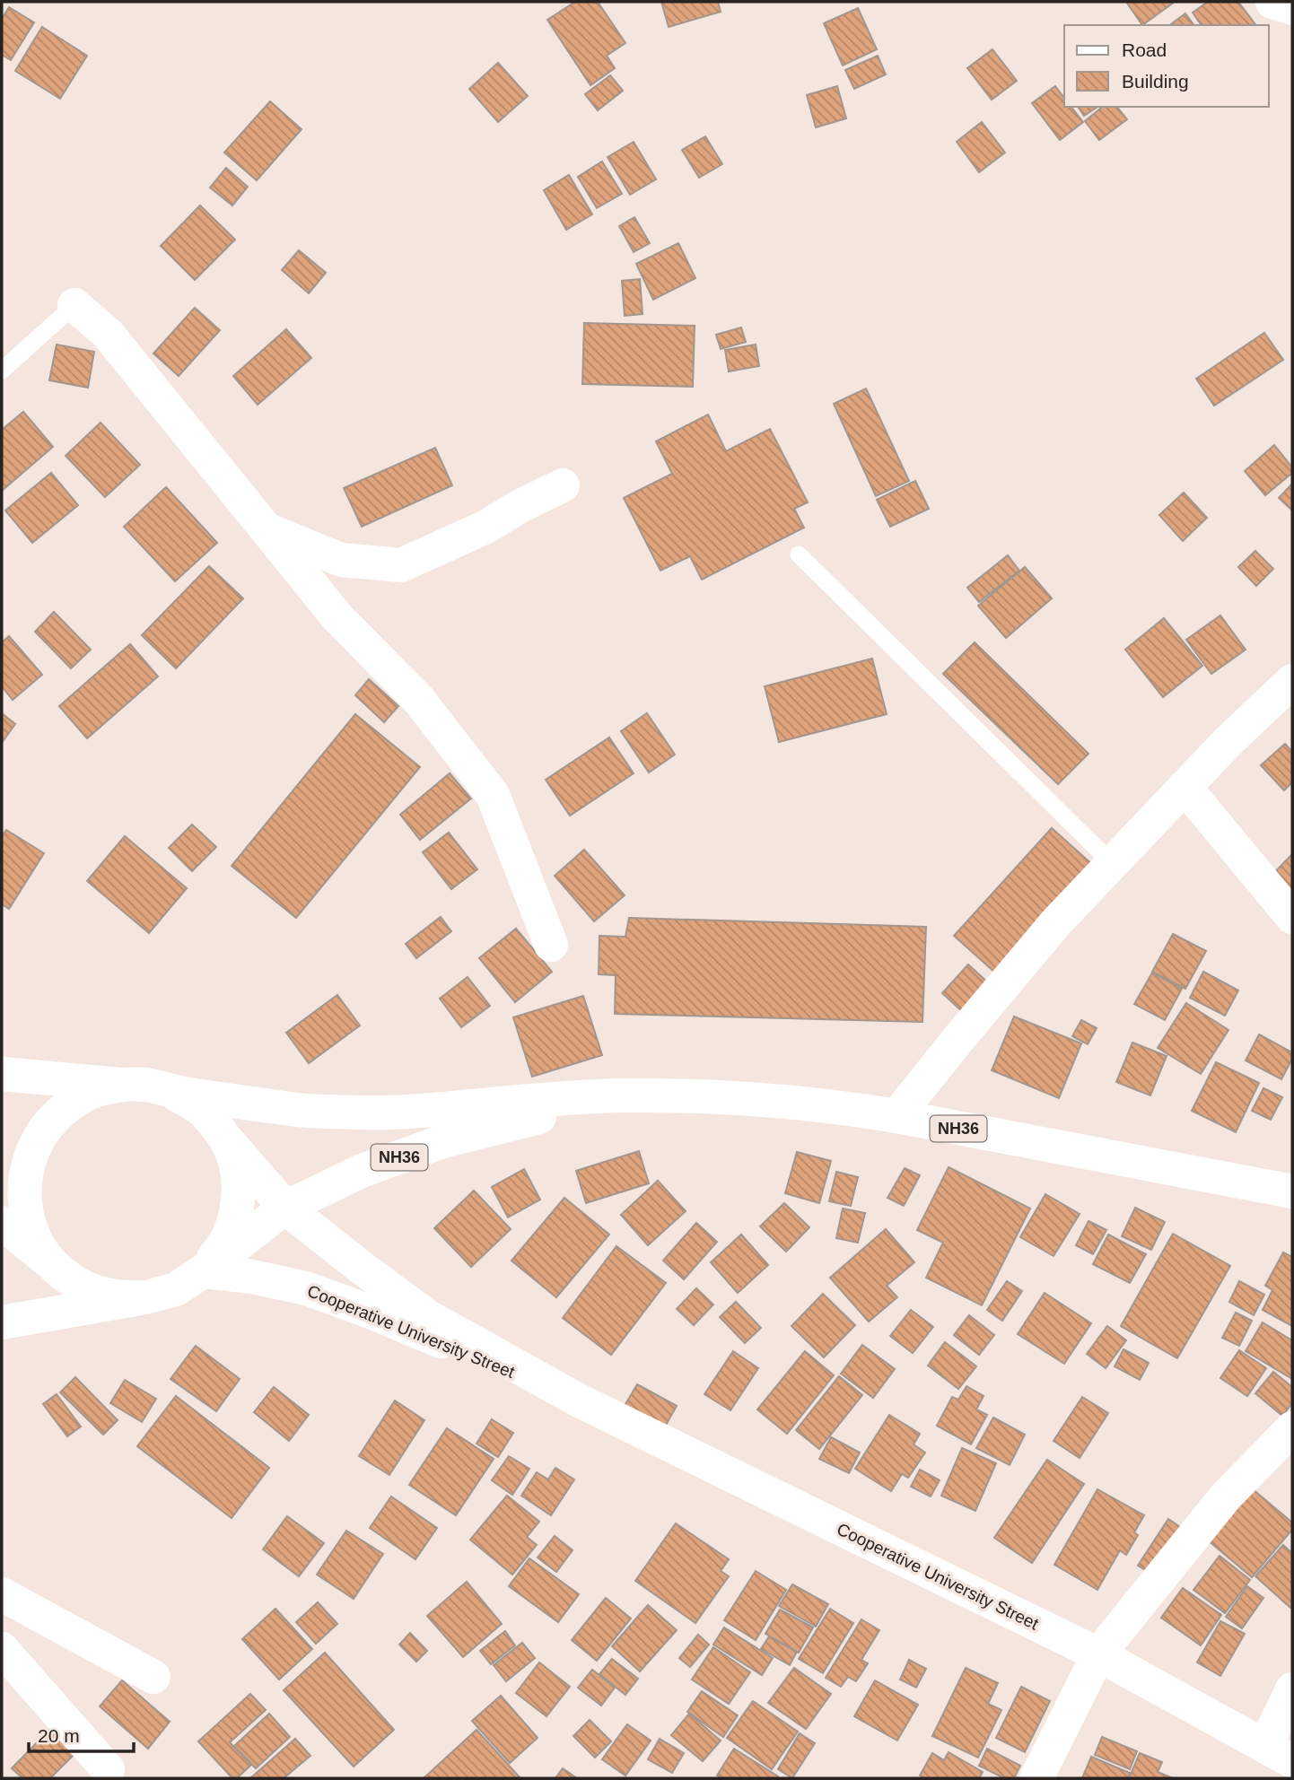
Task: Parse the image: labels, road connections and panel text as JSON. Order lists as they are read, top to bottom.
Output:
{
  "streets": {
    "main road": ["NH36", "Cooperative University Street"]
  },
  "crossings": [
    ["NH36", "Cooperative University Street"]
  ],
  "legend": ["Road", "Building"],
  "scale_bar": "20 m"
}
